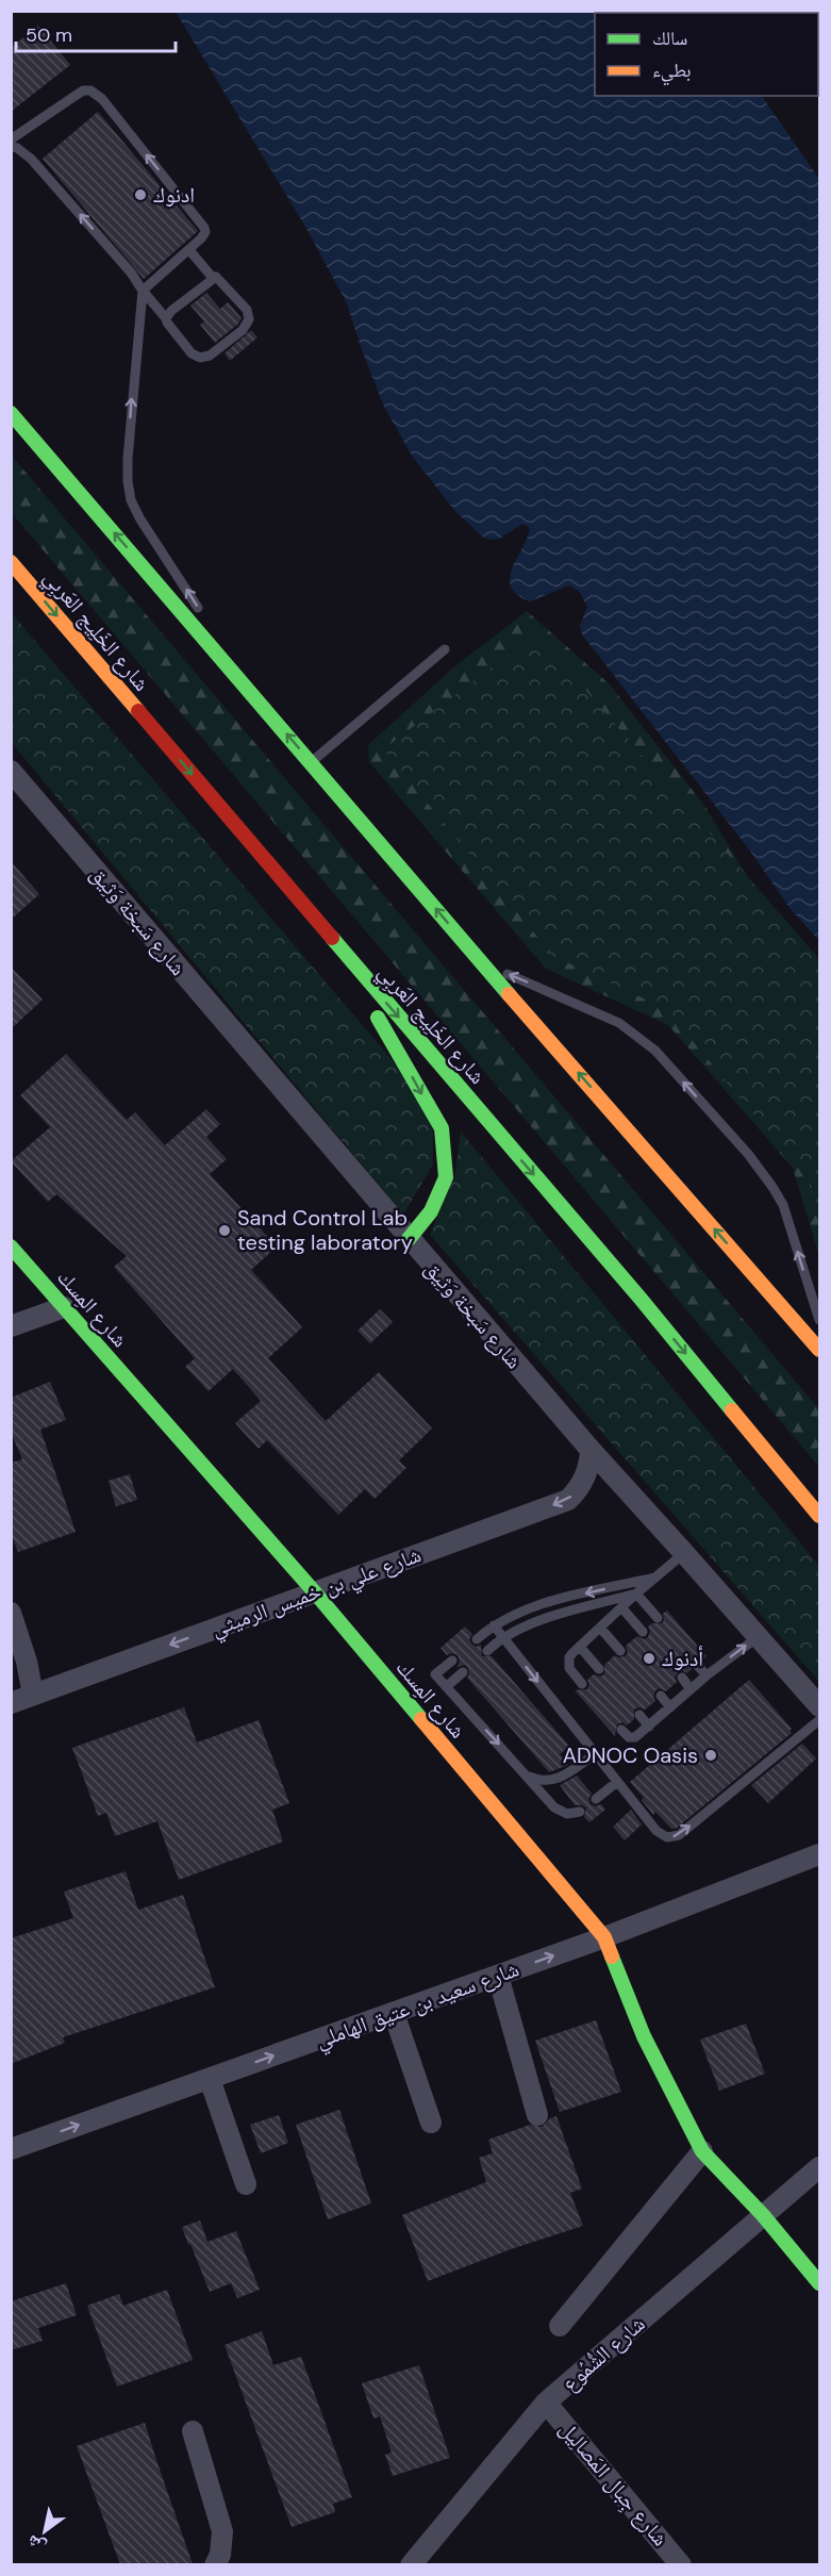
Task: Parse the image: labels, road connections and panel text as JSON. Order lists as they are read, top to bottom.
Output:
{
  "streets": {
    "main road": ["شارع الخَلِيج العَربِي", "شارع المِسك"],
    "street": [
      "شارع سَبخة وَثِيق",
      "شارع علي بن خميس الرميثي",
      "شارع سعيد بن عتيق الهاملي",
      "شارع الشُّمُوع",
      "شارع جِبال المَصالِيل"
    ]
  },
  "crossings": [
    ["شارع سَبخة وَثِيق", "شارع علي بن خميس الرميثي"],
    ["شارع المِسك", "شارع علي بن خميس الرميثي"],
    ["شارع المِسك", "شارع سعيد بن عتيق الهاملي"],
    ["شارع المِسك", "شارع الشُّمُوع"],
    ["شارع الشُّمُوع", "شارع جِبال المَصالِيل"]
  ],
  "one_way": ["شارع علي بن خميس الرميثي", "شارع سعيد بن عتيق الهاملي"],
  "places": [
    "ادنوك",
    "Sand Control Lab testing laboratory",
    "أدنوك",
    "ADNOC Oasis"
  ],
  "legend": ["سالك", "بطيء"],
  "scale_bar": "50 m",
  "north": "bottom left"
}
